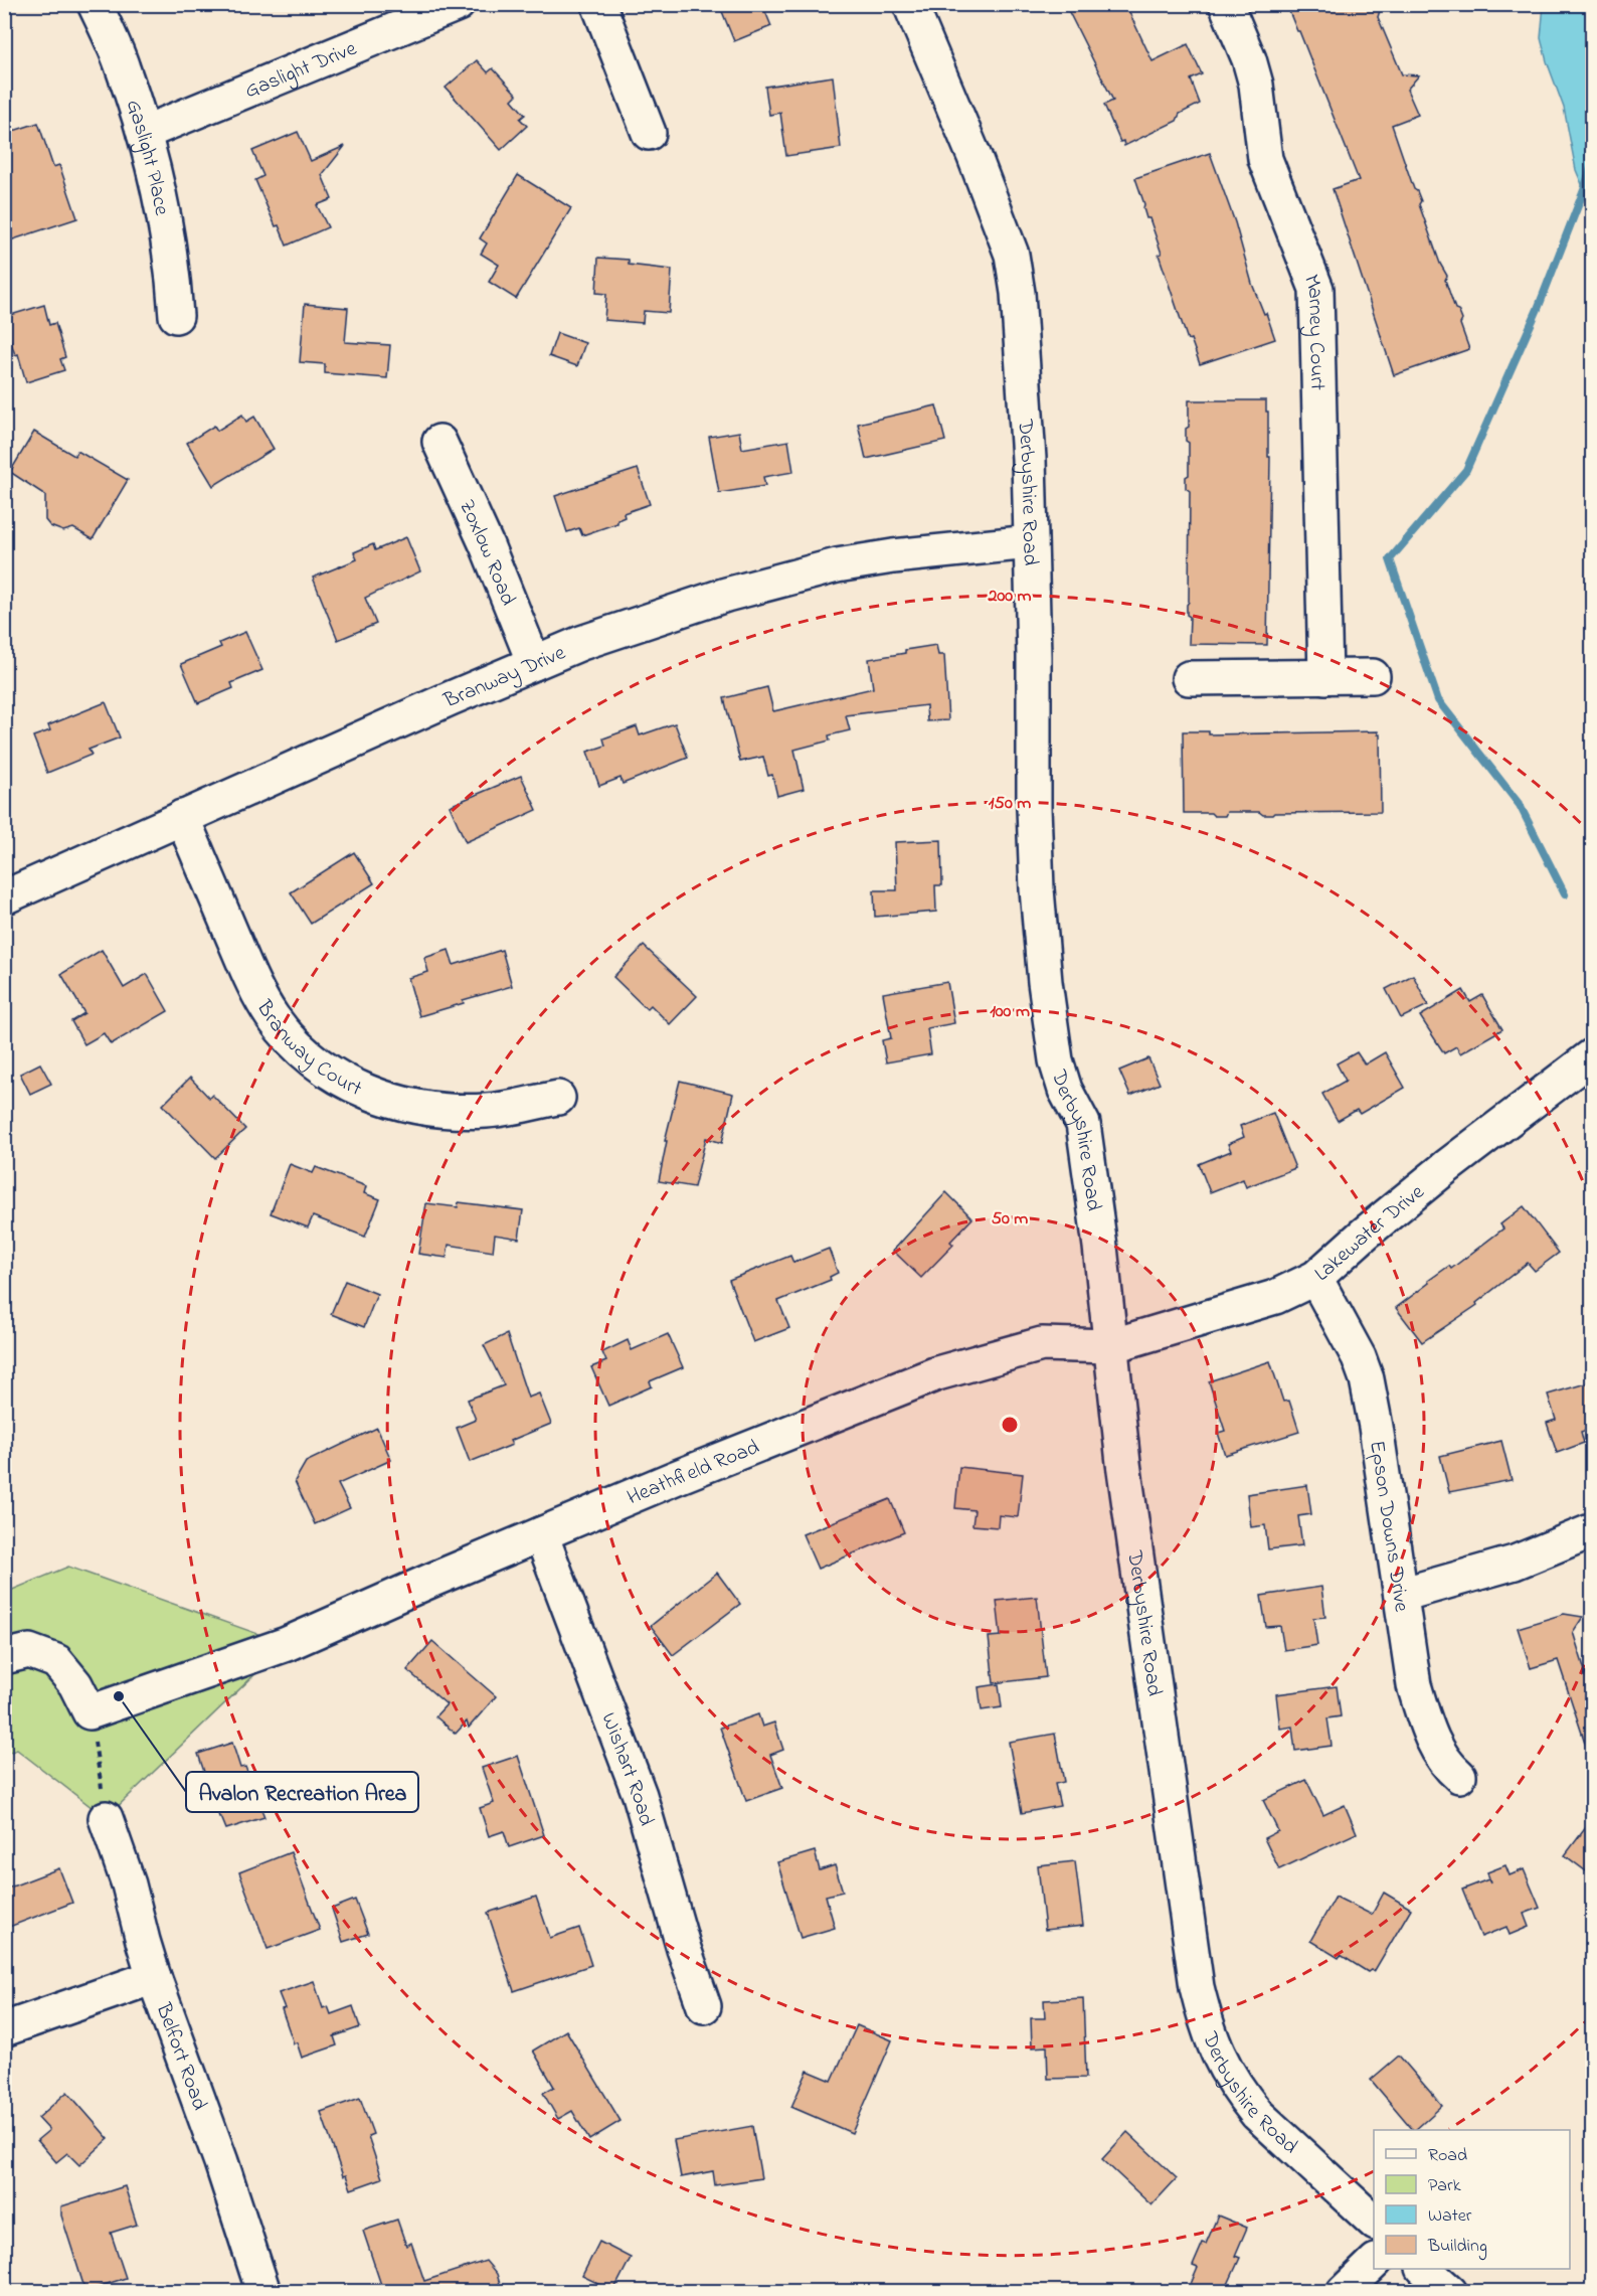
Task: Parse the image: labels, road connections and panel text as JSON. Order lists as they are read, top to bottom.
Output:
{
  "streets": {
    "street": [
      "Gaslight Drive",
      "Gaslight Place",
      "Marney Court",
      "Derbyshire Road",
      "Zoxlow Road",
      "Branway Drive",
      "Branway Court",
      "Lakewater Drive",
      "Heathfield Road",
      "Epson Downs Drive",
      "Wishart Road",
      "Belfort Road"
    ]
  },
  "crossings": [
    ["Gaslight Drive", "Gaslight Place"],
    ["Derbyshire Road", "Branway Drive"],
    ["Derbyshire Road", "Lakewater Drive"],
    ["Derbyshire Road", "Heathfield Road"],
    ["Zoxlow Road", "Branway Drive"],
    ["Branway Drive", "Branway Court"],
    ["Lakewater Drive", "Heathfield Road"],
    ["Lakewater Drive", "Epson Downs Drive"],
    ["Heathfield Road", "Wishart Road"]
  ],
  "places": ["Avalon Recreation Area"],
  "legend": [
    "Road",
    "Park",
    "Water",
    "Building"
  ],
  "rings": [
    "200 m",
    "150 m",
    "100 m",
    "50 m"
  ]
}
